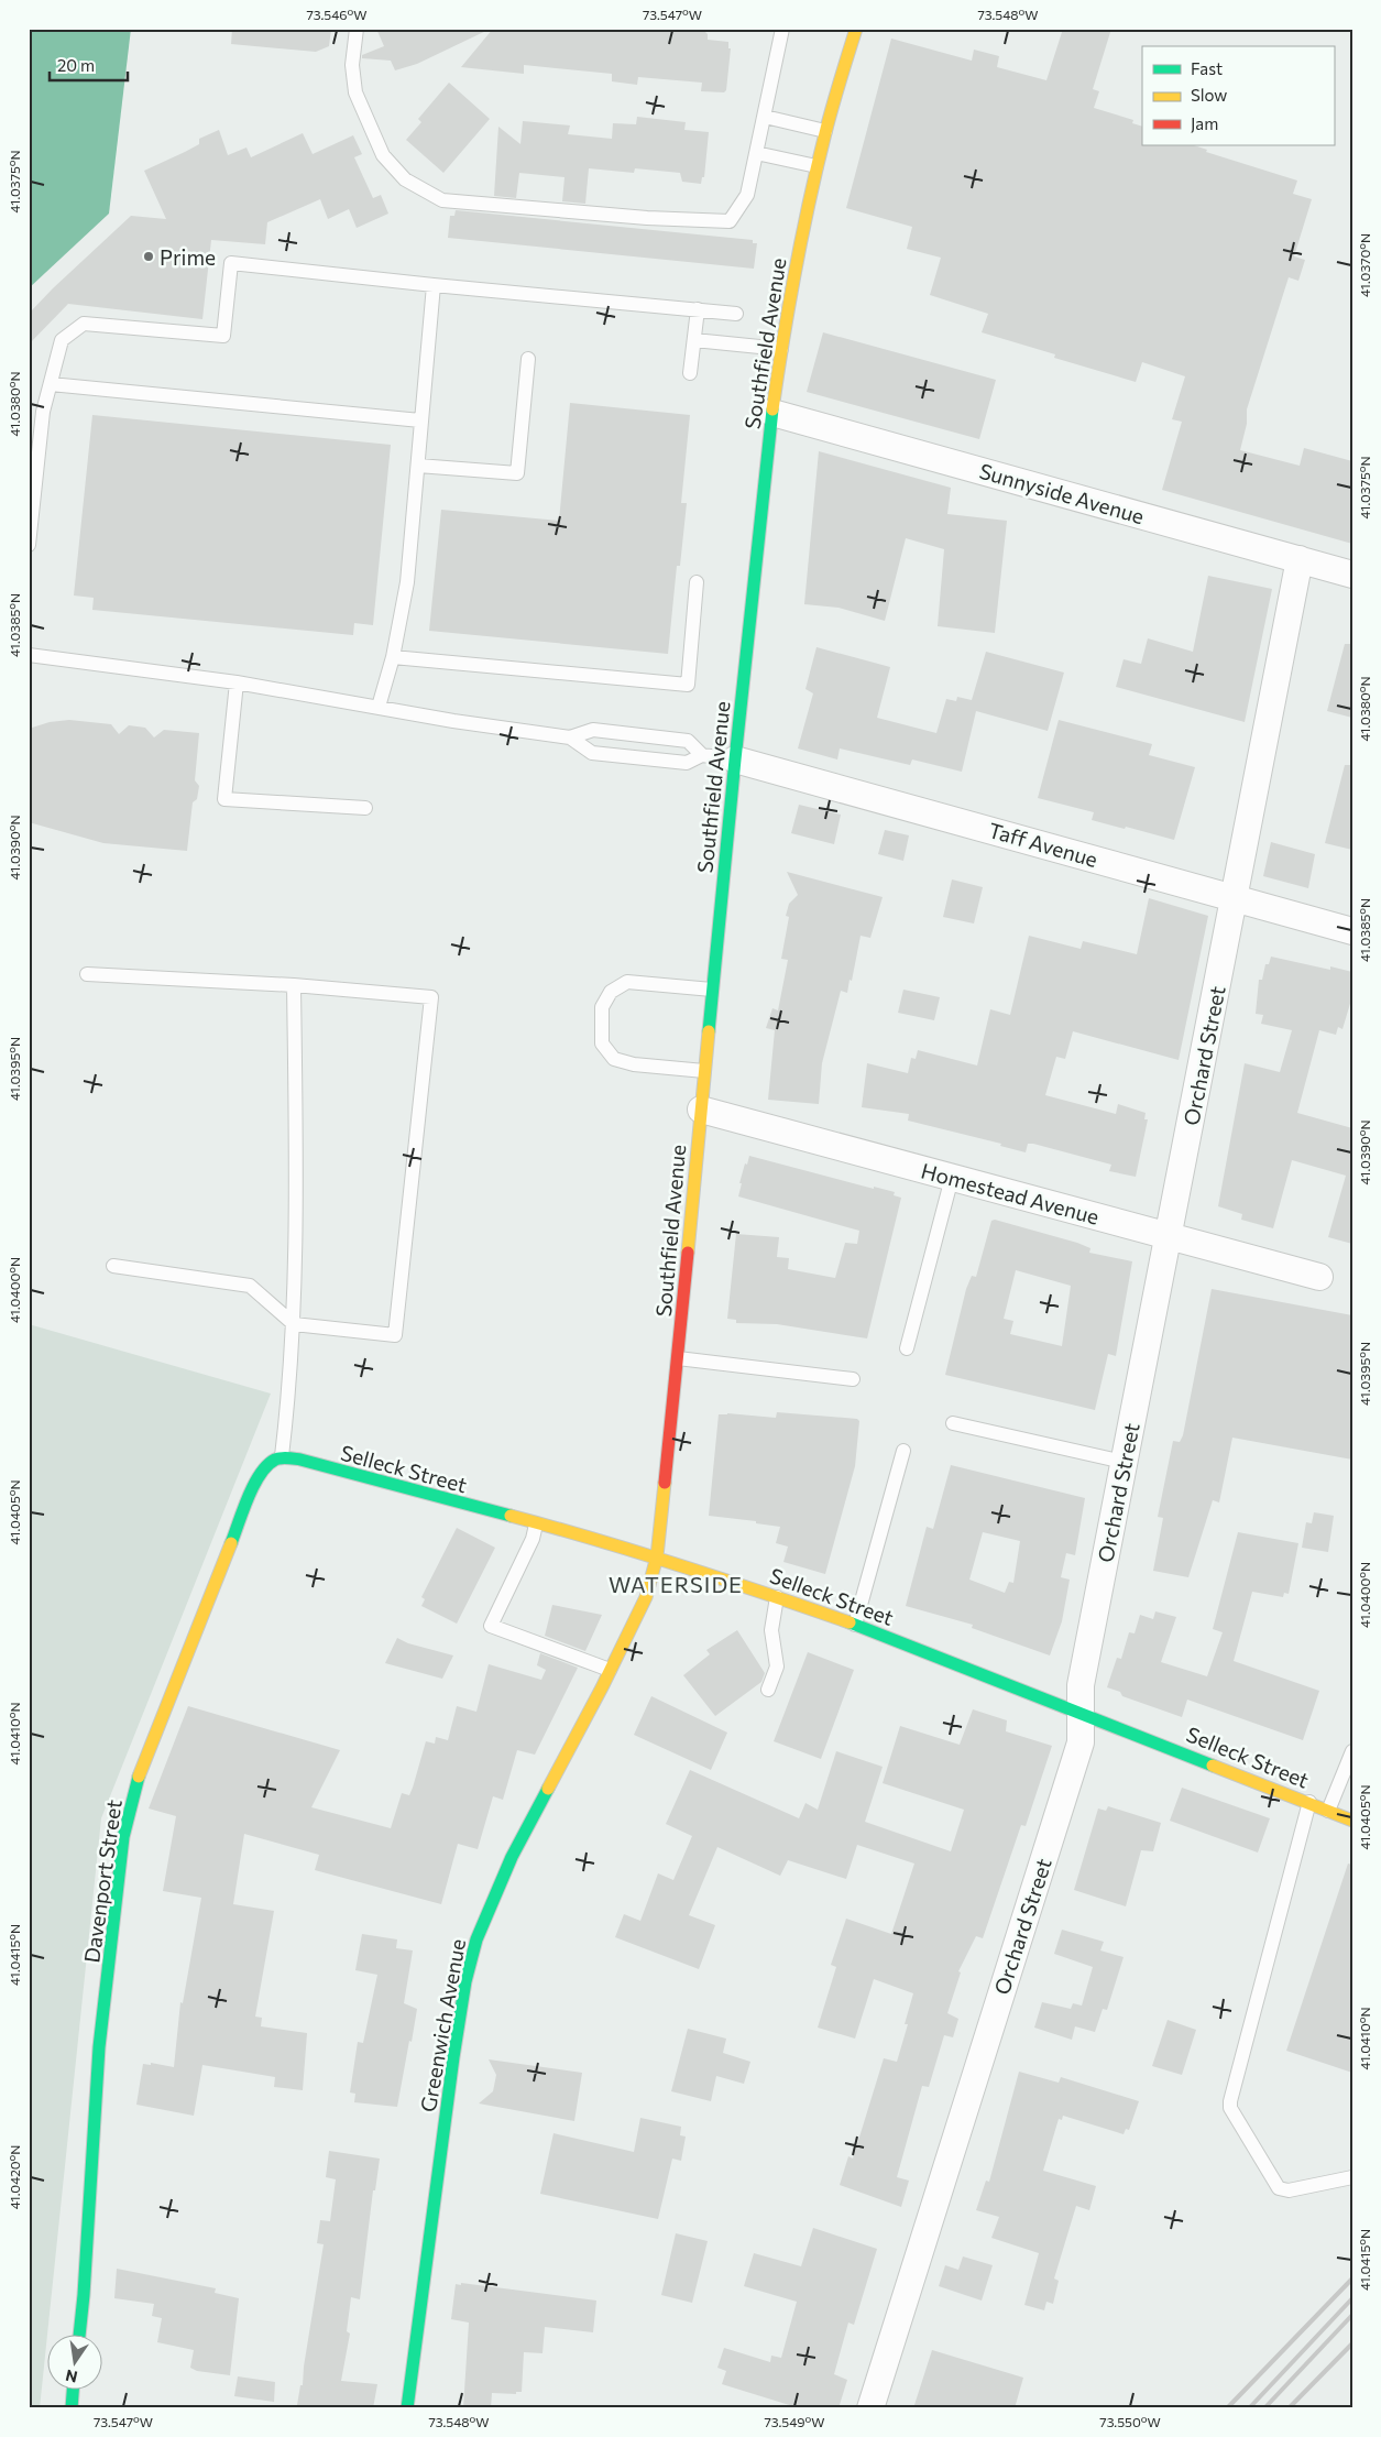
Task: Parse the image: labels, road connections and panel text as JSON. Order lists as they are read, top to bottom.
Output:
{
  "streets": {
    "main road": [
      "Southfield Avenue",
      "Selleck Street",
      "Davenport Street",
      "Greenwich Avenue"
    ],
    "street": [
      "Sunnyside Avenue",
      "Taff Avenue",
      "Orchard Street",
      "Homestead Avenue"
    ]
  },
  "crossings": [
    ["Southfield Avenue", "Sunnyside Avenue"],
    ["Southfield Avenue", "Taff Avenue"],
    ["Southfield Avenue", "Homestead Avenue"],
    ["Southfield Avenue", "Selleck Street"],
    ["Southfield Avenue", "Greenwich Avenue"],
    ["Sunnyside Avenue", "Orchard Street"],
    ["Taff Avenue", "Orchard Street"],
    ["Orchard Street", "Homestead Avenue"],
    ["Orchard Street", "Selleck Street"],
    ["Selleck Street", "Davenport Street"],
    ["Selleck Street", "Greenwich Avenue"]
  ],
  "districts": ["WATERSIDE"],
  "places": ["Prime"],
  "legend": ["Fast", "Slow", "Jam"],
  "scale_bar": "20 m",
  "north": "bottom",
  "coordinates": [
    "73.546°W",
    "73.547°W",
    "73.548°W",
    "41.0375°N",
    "41.0370°N",
    "41.0380°N",
    "41.0385°N",
    "41.0390°N",
    "41.0395°N",
    "41.0400°N",
    "41.0405°N",
    "41.0410°N",
    "41.0415°N",
    "41.0420°N",
    "73.549°W",
    "73.550°W"
  ]
}
